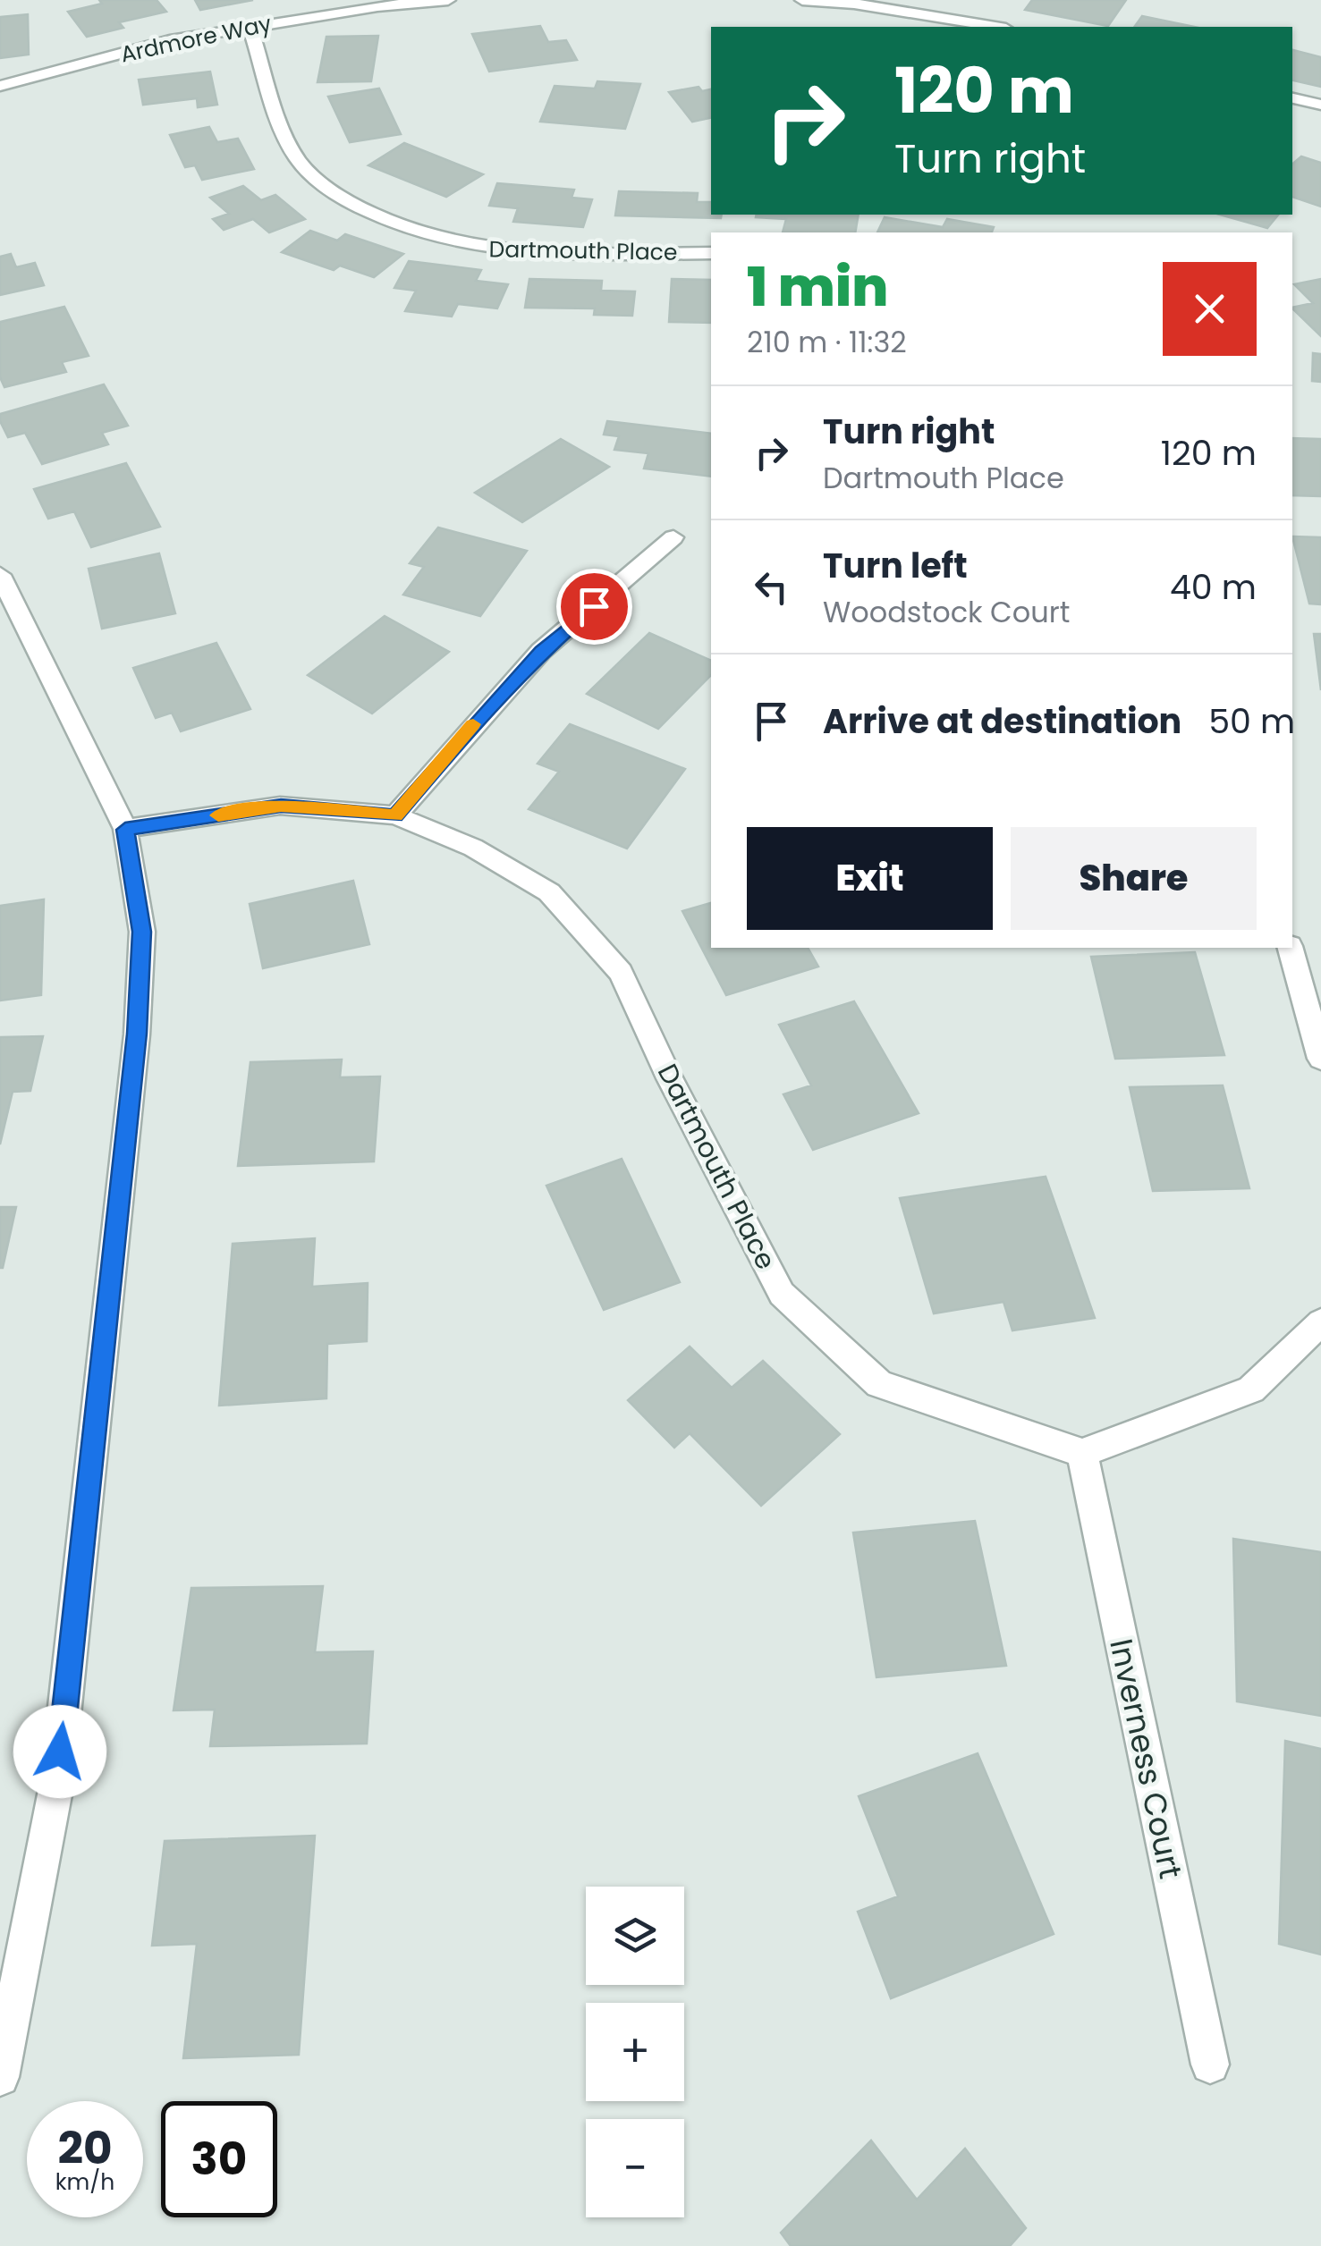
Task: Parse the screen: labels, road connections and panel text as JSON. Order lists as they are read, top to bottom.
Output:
{
  "streets": {
    "street": ["Ardmore Way", "Dartmouth Place", "Inverness Court"]
  },
  "crossings": [
    ["Ardmore Way", "Dartmouth Place"],
    ["Dartmouth Place", "Inverness Court"]
  ],
  "page": {
    "turn": ["120 m", "Turn right"],
    "heading": ["1 min", "210 m · 11:32"],
    "list": [
      {
        "name": "Turn right",
        "note": "Dartmouth Place",
        "value": "120 m"
      },
      {
        "name": "Turn left",
        "note": "Woodstock Court",
        "value": "40 m"
      },
      {
        "name": "Arrive at destination",
        "value": "50 m"
      }
    ],
    "buttons": ["Exit", "Share"],
    "map_buttons": ["+", "−"],
    "speed": "20 km/h",
    "limit": "30"
  }
}
